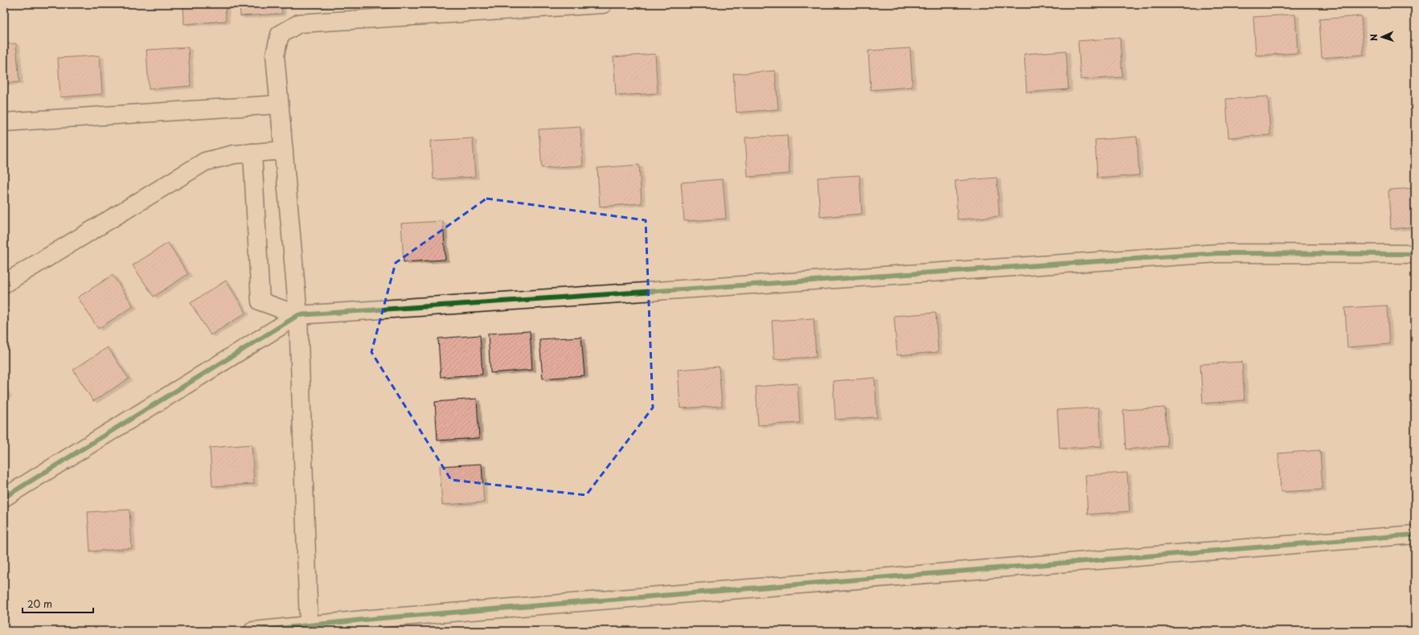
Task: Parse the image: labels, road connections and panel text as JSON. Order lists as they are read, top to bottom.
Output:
{
  "scale_bar": "20 m",
  "north": "left"
}
